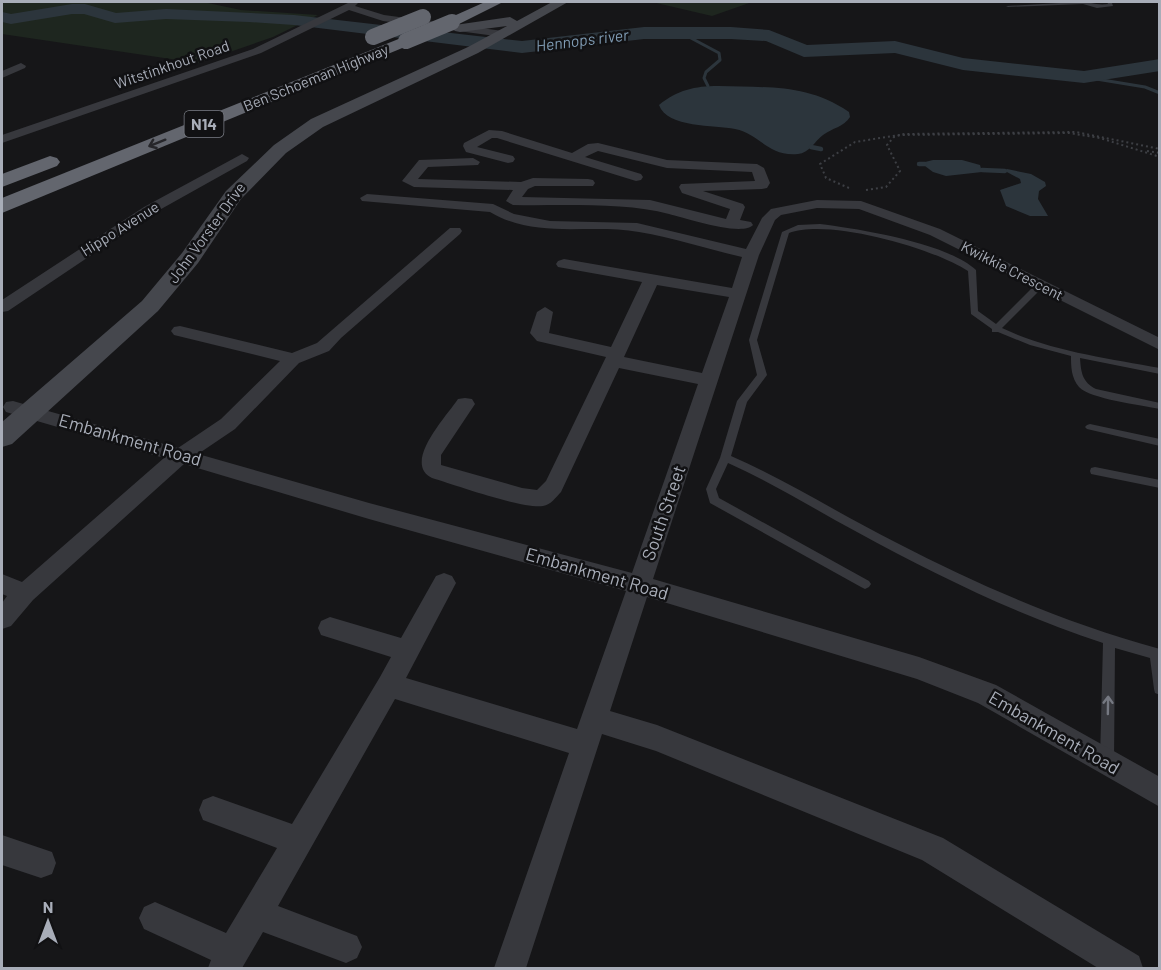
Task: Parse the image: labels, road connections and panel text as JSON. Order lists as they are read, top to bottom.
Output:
{
  "streets": {
    "highway": ["Ben Schoeman Highway", "N14"],
    "main road": ["John Vorster Drive"],
    "street": [
      "Witstinkhout Road",
      "Hippo Avenue",
      "Kwikkie Crescent",
      "Embankment Road",
      "South Street"
    ]
  },
  "crossings": [
    ["Ben Schoeman Highway", "John Vorster Drive"],
    ["John Vorster Drive", "Embankment Road"],
    ["Kwikkie Crescent", "South Street"],
    ["Embankment Road", "South Street"]
  ],
  "water": ["Hennops river"],
  "north": "top"
}
